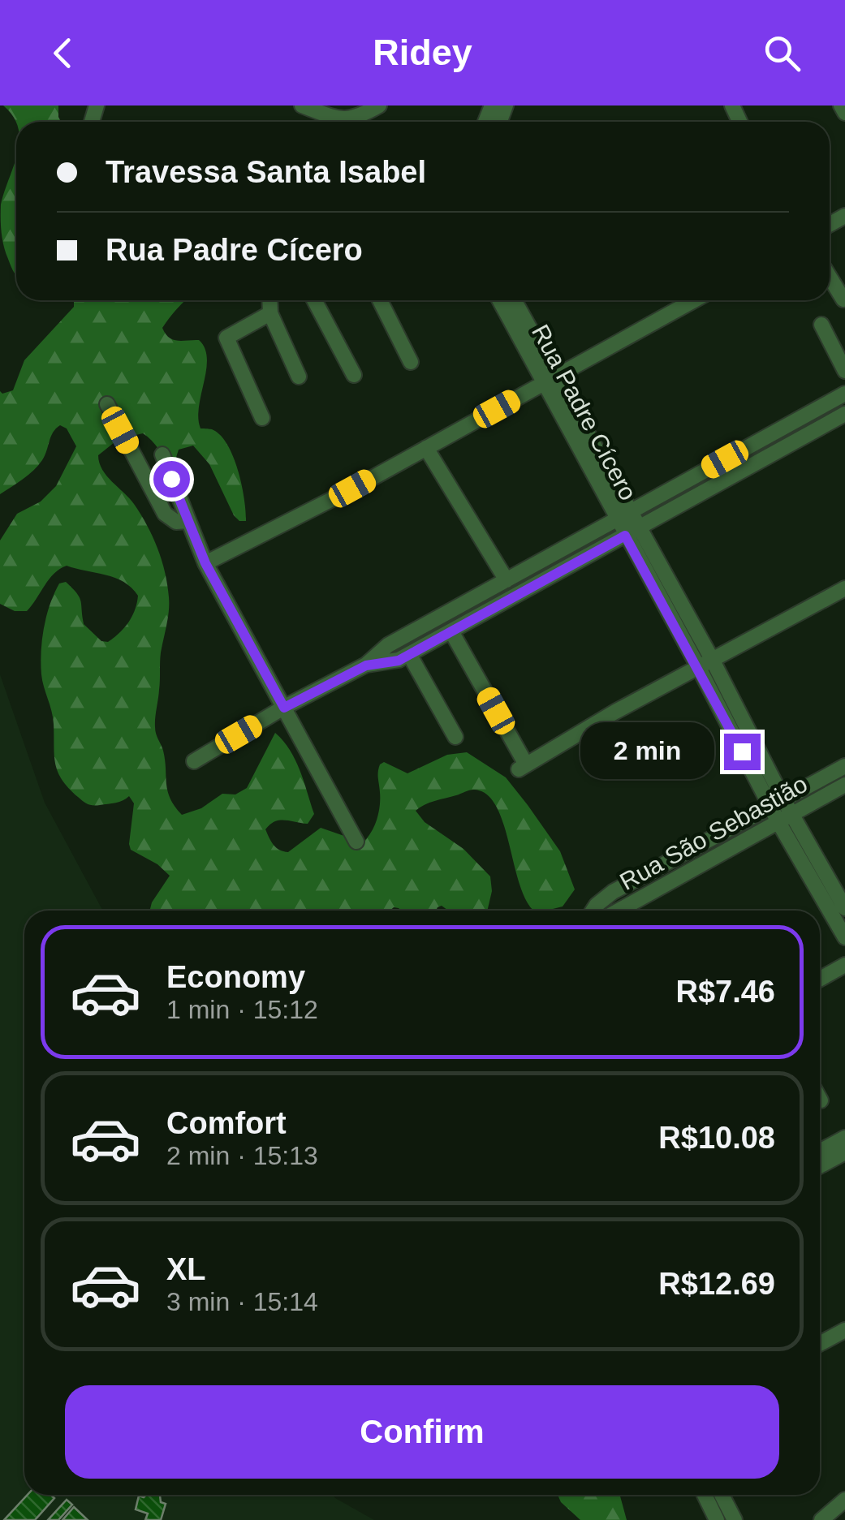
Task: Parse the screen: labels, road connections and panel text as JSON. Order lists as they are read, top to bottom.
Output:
{
  "streets": {
    "street": ["Rua Padre Cícero", "Rua São Sebastião"]
  },
  "crossings": [
    ["Rua Padre Cícero", "Rua São Sebastião"]
  ],
  "page": {
    "header": "Ridey",
    "banner": ["Travessa Santa Isabel", "Rua Padre Cícero"],
    "bubble": "2 min",
    "list": [
      {
        "name": "Economy",
        "note": "1 min · 15:12",
        "value": "R$7.46"
      },
      {
        "name": "Comfort",
        "note": "2 min · 15:13",
        "value": "R$10.08"
      },
      {
        "name": "XL",
        "note": "3 min · 15:14",
        "value": "R$12.69"
      }
    ],
    "buttons": "Confirm"
  }
}
